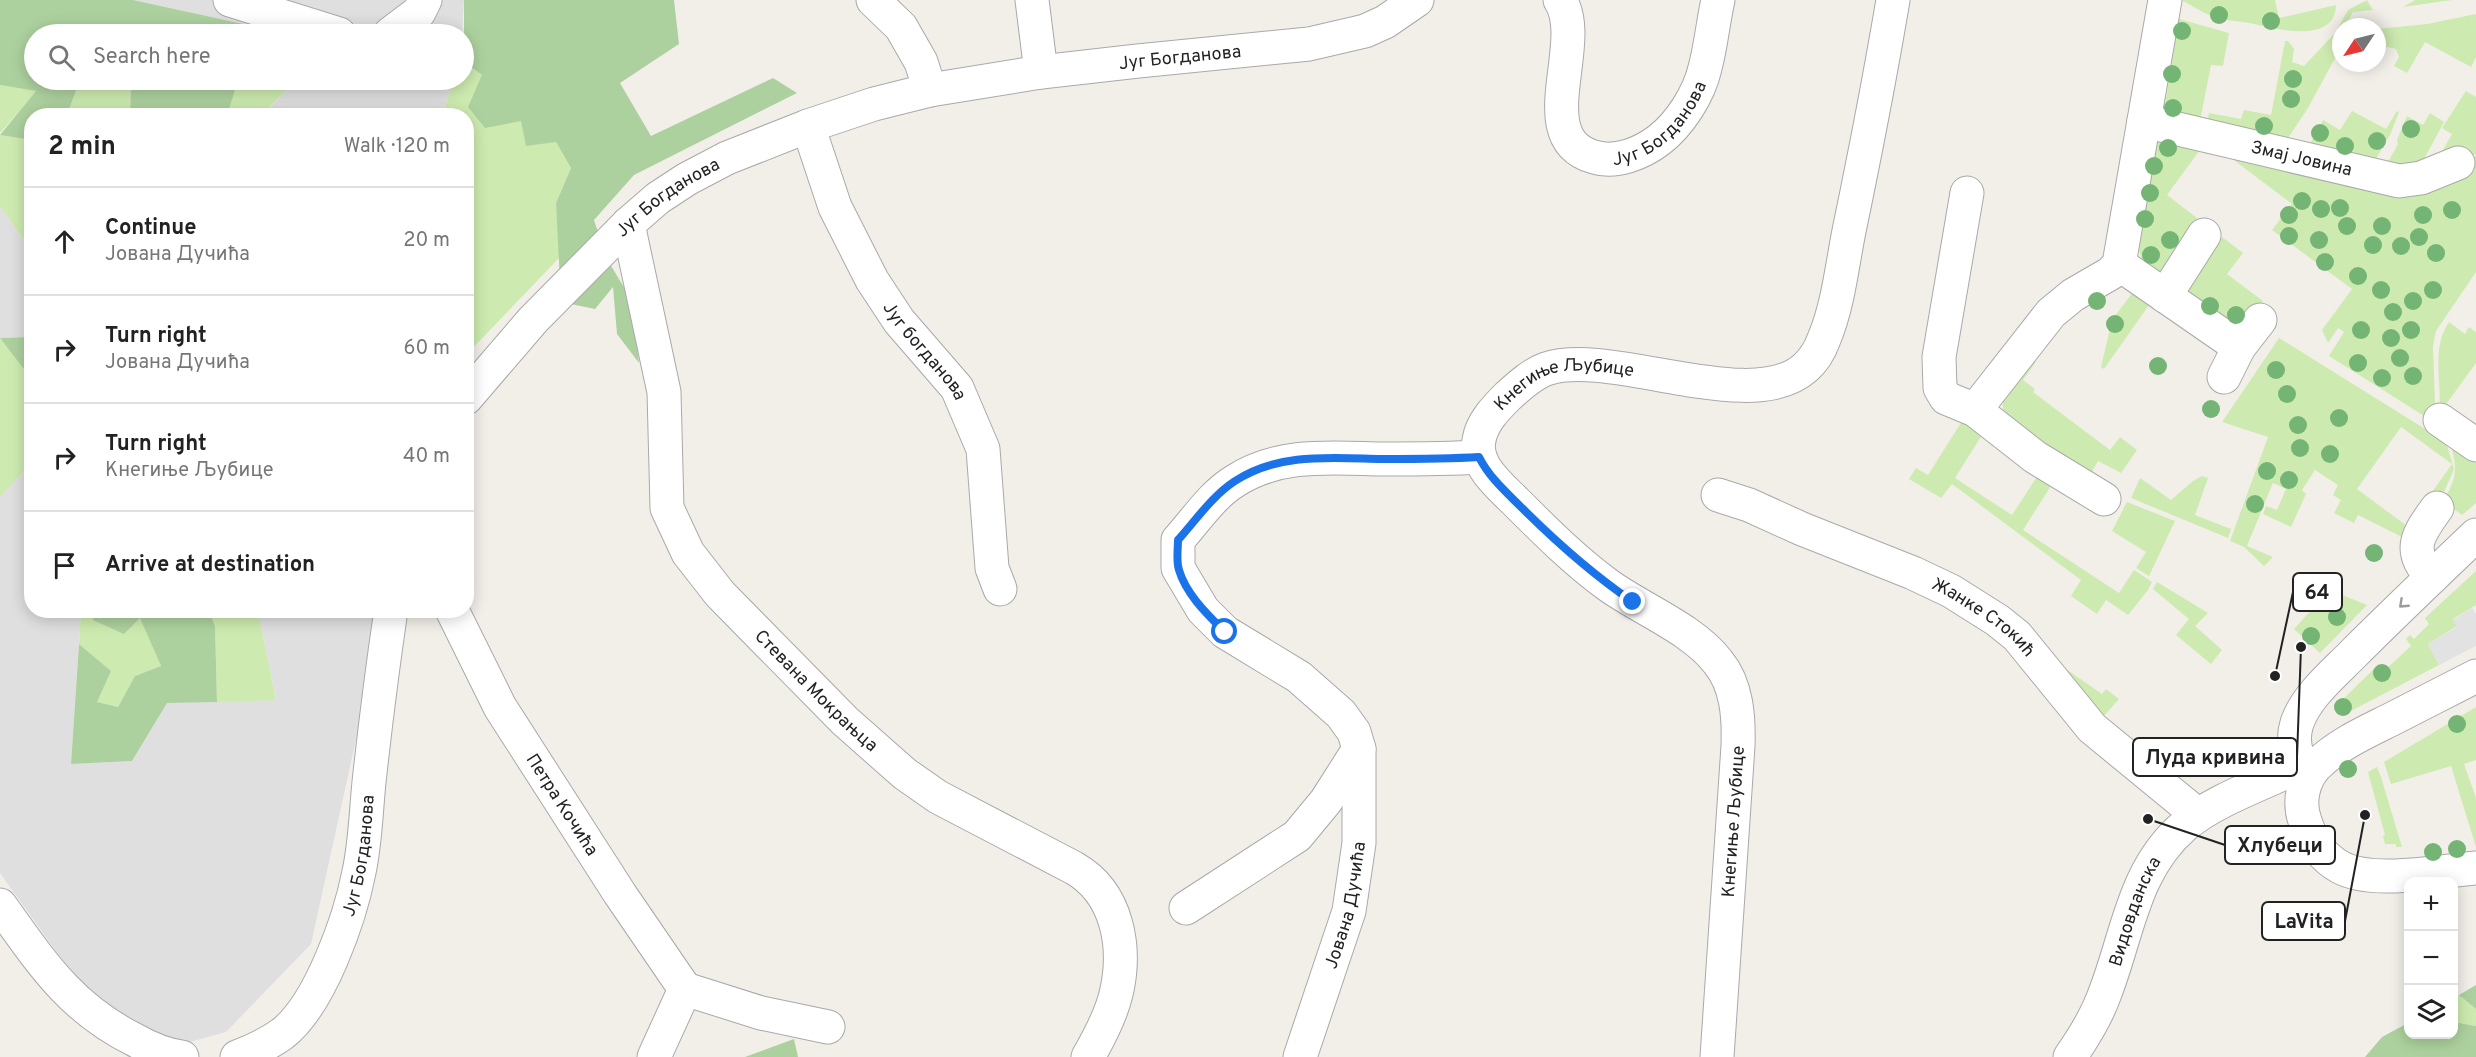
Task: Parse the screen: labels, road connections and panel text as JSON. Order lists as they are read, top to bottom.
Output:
{
  "streets": {
    "street": [
      "Југ Богданова",
      "Змај Јовина",
      "Југ богданова",
      "Кнегиње Љубице",
      "Жанке Стокић",
      "Стевана Мокрањца",
      "Петра Кочића",
      "Јована Дучића",
      "Видовданска"
    ]
  },
  "crossings": [
    ["Југ Богданова", "Југ богданова"],
    ["Југ Богданова", "Стевана Мокрањца"],
    ["Кнегиње Љубице", "Јована Дучића"],
    ["Жанке Стокић", "Видовданска"]
  ],
  "places": [
    "Луда кривина",
    "64",
    "LaVita",
    "Хлубеци"
  ],
  "north": "bottom left",
  "page": {
    "search": "Search here",
    "heading": ["2 min", "Walk · 120 m"],
    "list": [
      ["Continue", "Јована Дучића", "20 m"],
      ["Turn right", "Јована Дучића", "60 m"],
      ["Turn right", "Кнегиње Љубице", "40 m"],
      "Arrive at destination"
    ],
    "map_buttons": ["+", "−"]
  }
}
